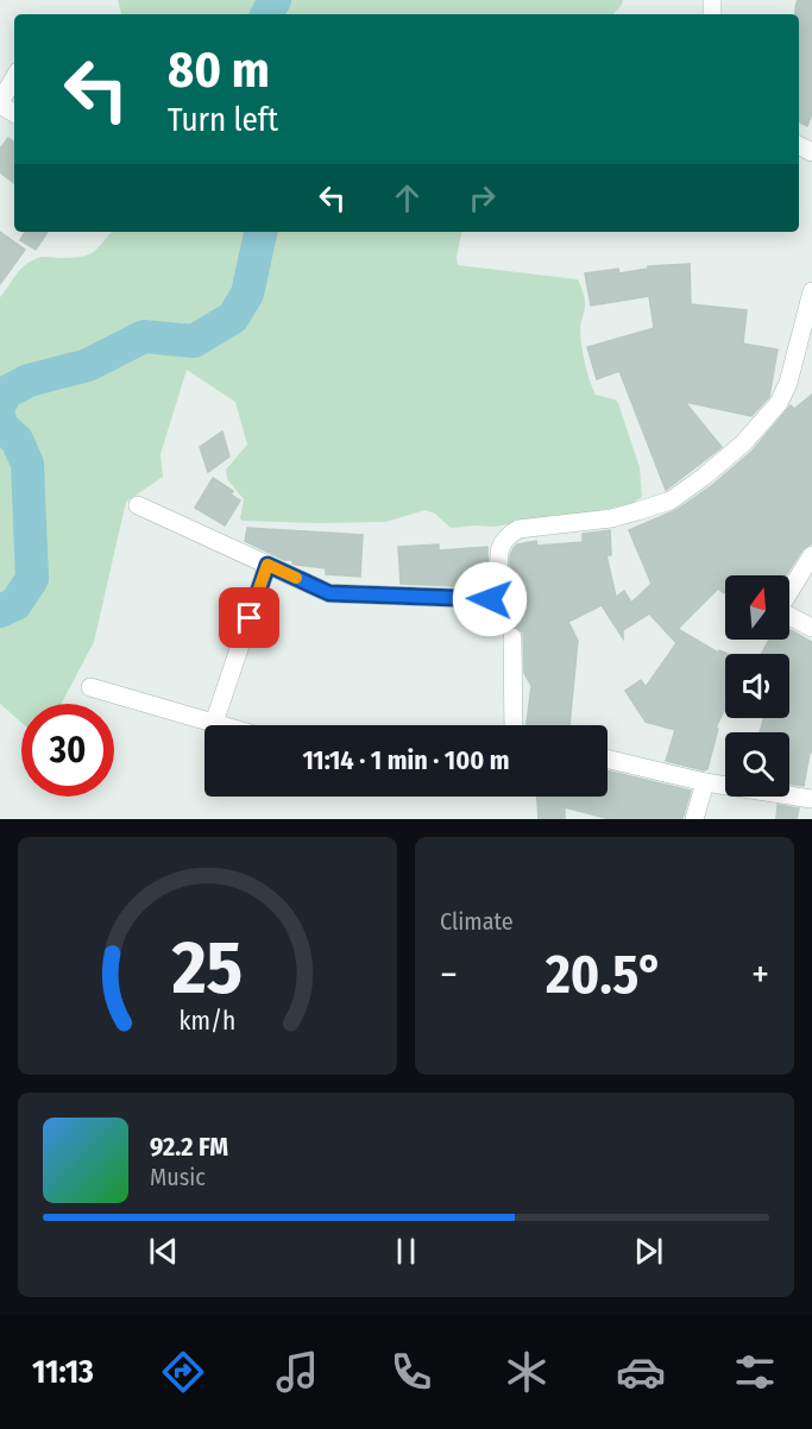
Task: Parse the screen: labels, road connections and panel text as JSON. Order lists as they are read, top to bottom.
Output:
{
  "north": "top",
  "page": {
    "turn": ["80 m", "Turn left"],
    "limit": "30",
    "trip": "11:14 · 1 min · 100 m",
    "tile": "Climate",
    "heat": ["−", "20.5°", "+"],
    "song": ["92.2 FM", "Music"],
    "tabs": "11:13",
    "gauge": ["25", "km/h"]
  }
}
